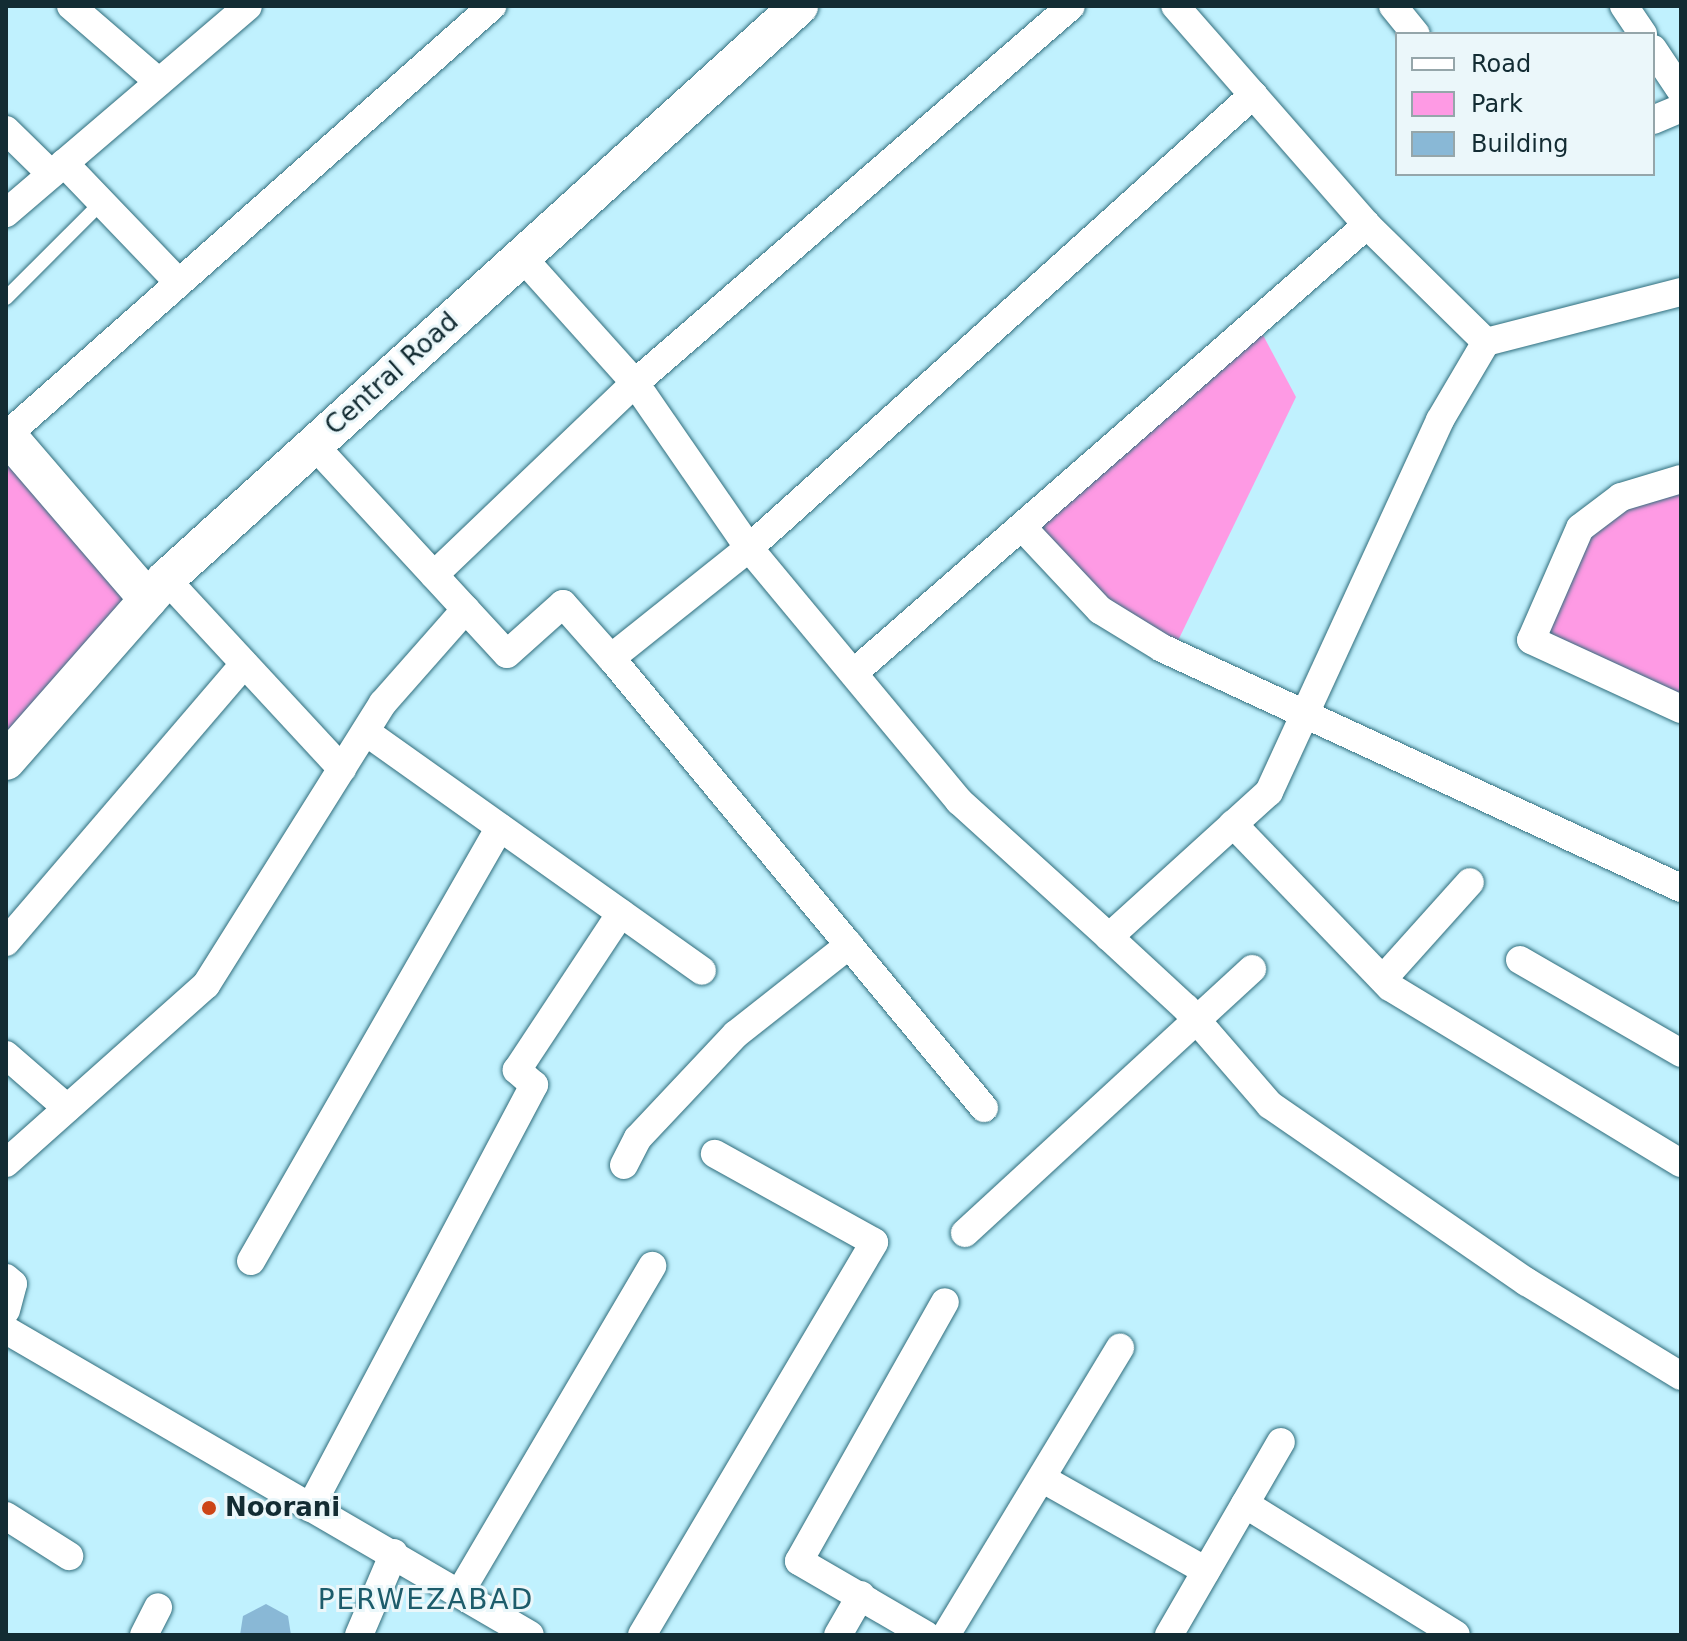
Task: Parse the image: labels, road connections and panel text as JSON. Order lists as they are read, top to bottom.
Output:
{
  "streets": {
    "street": ["Central Road"]
  },
  "districts": ["PERWEZABAD"],
  "places": ["Noorani"],
  "legend": ["Road", "Park", "Building"]
}
